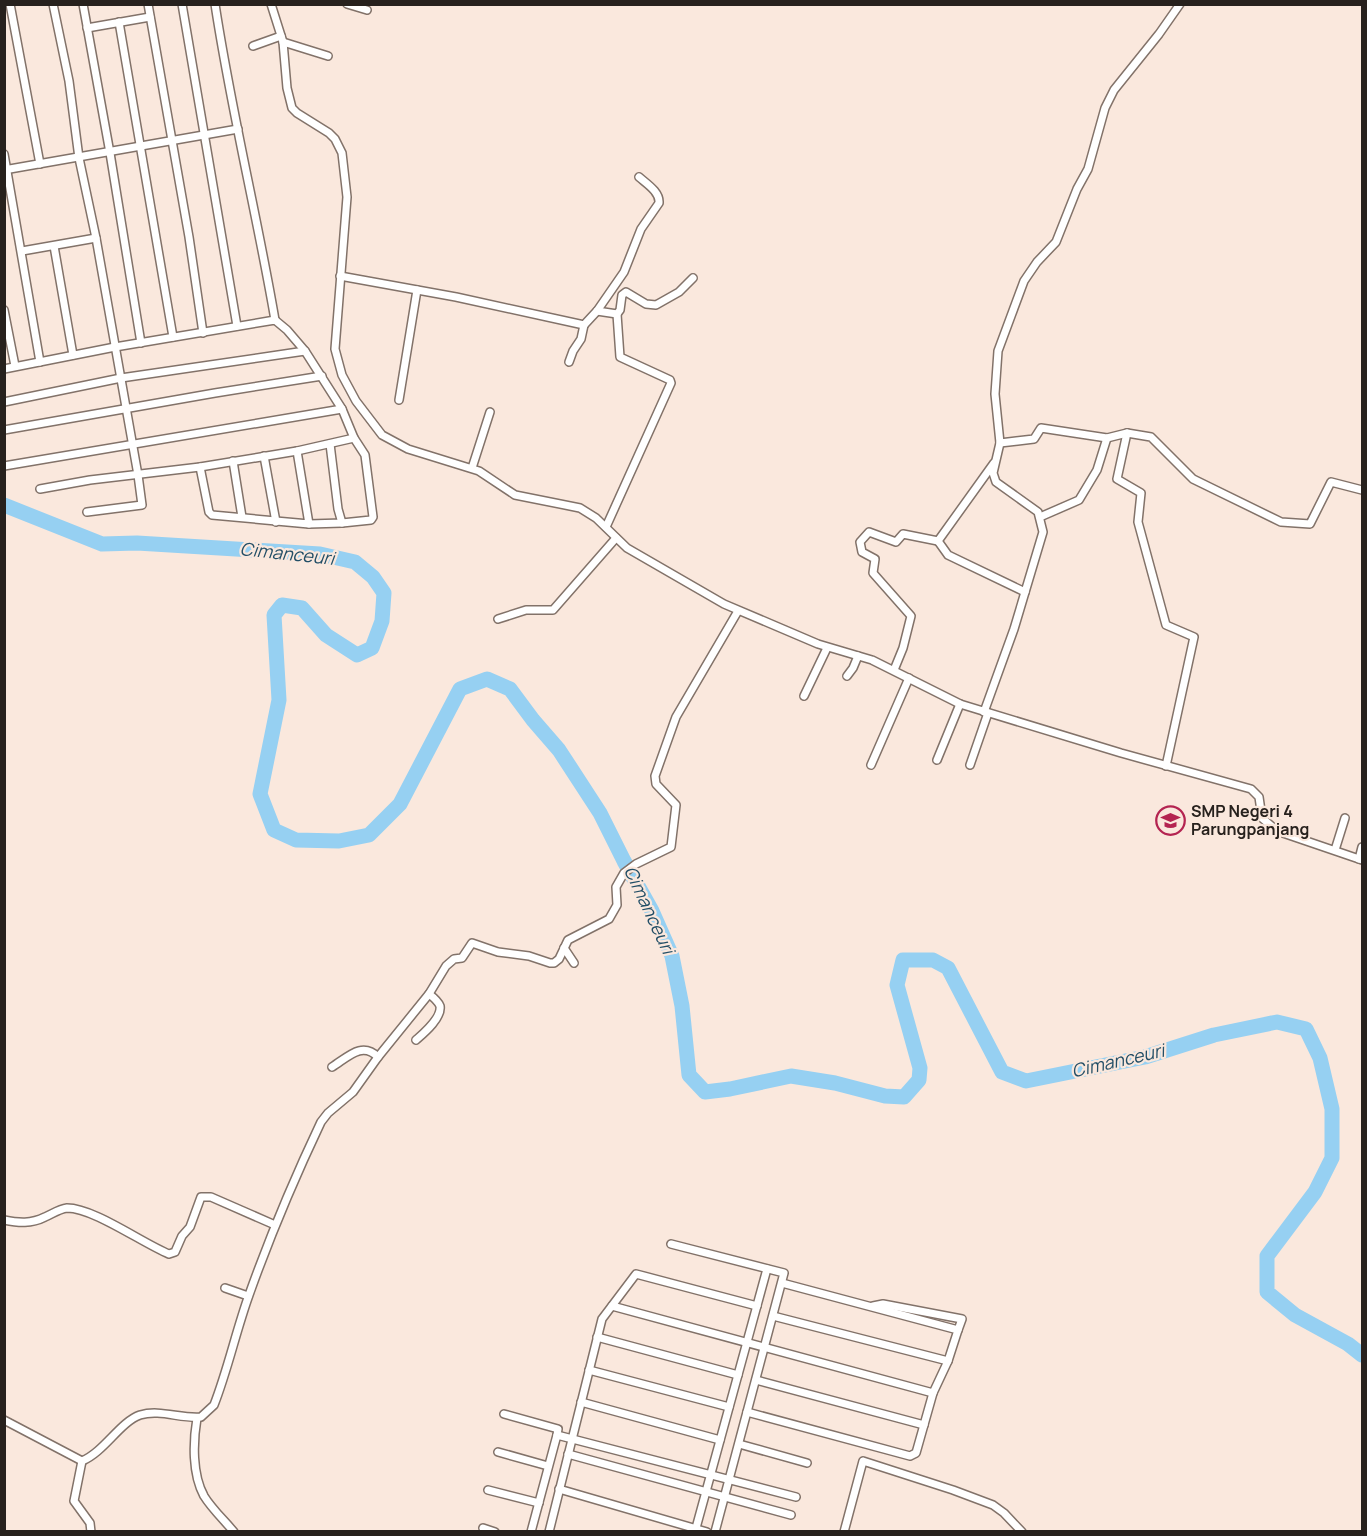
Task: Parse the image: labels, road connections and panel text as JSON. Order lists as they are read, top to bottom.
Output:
{
  "water": ["Cimanceuri"],
  "places": {
    "school or university": ["SMP Negeri 4 Parungpanjang"]
  }
}
